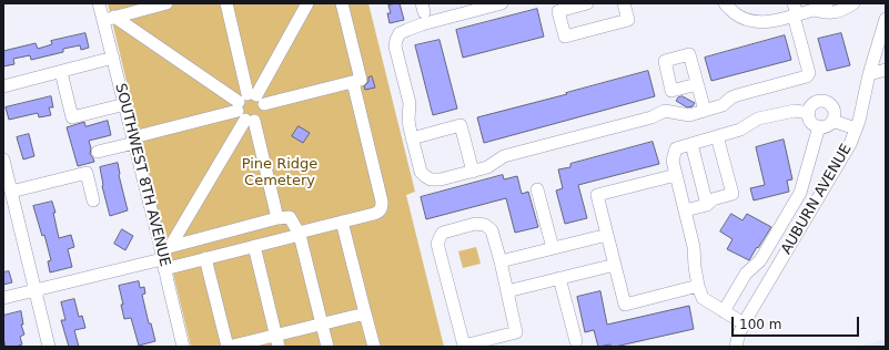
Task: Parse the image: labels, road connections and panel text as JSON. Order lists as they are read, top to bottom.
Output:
{
  "streets": {
    "street": ["SOUTHWEST 8TH AVENUE", "AUBURN AVENUE"]
  },
  "parks": ["Pine Ridge Cemetery"],
  "scale_bar": "100 m"
}
